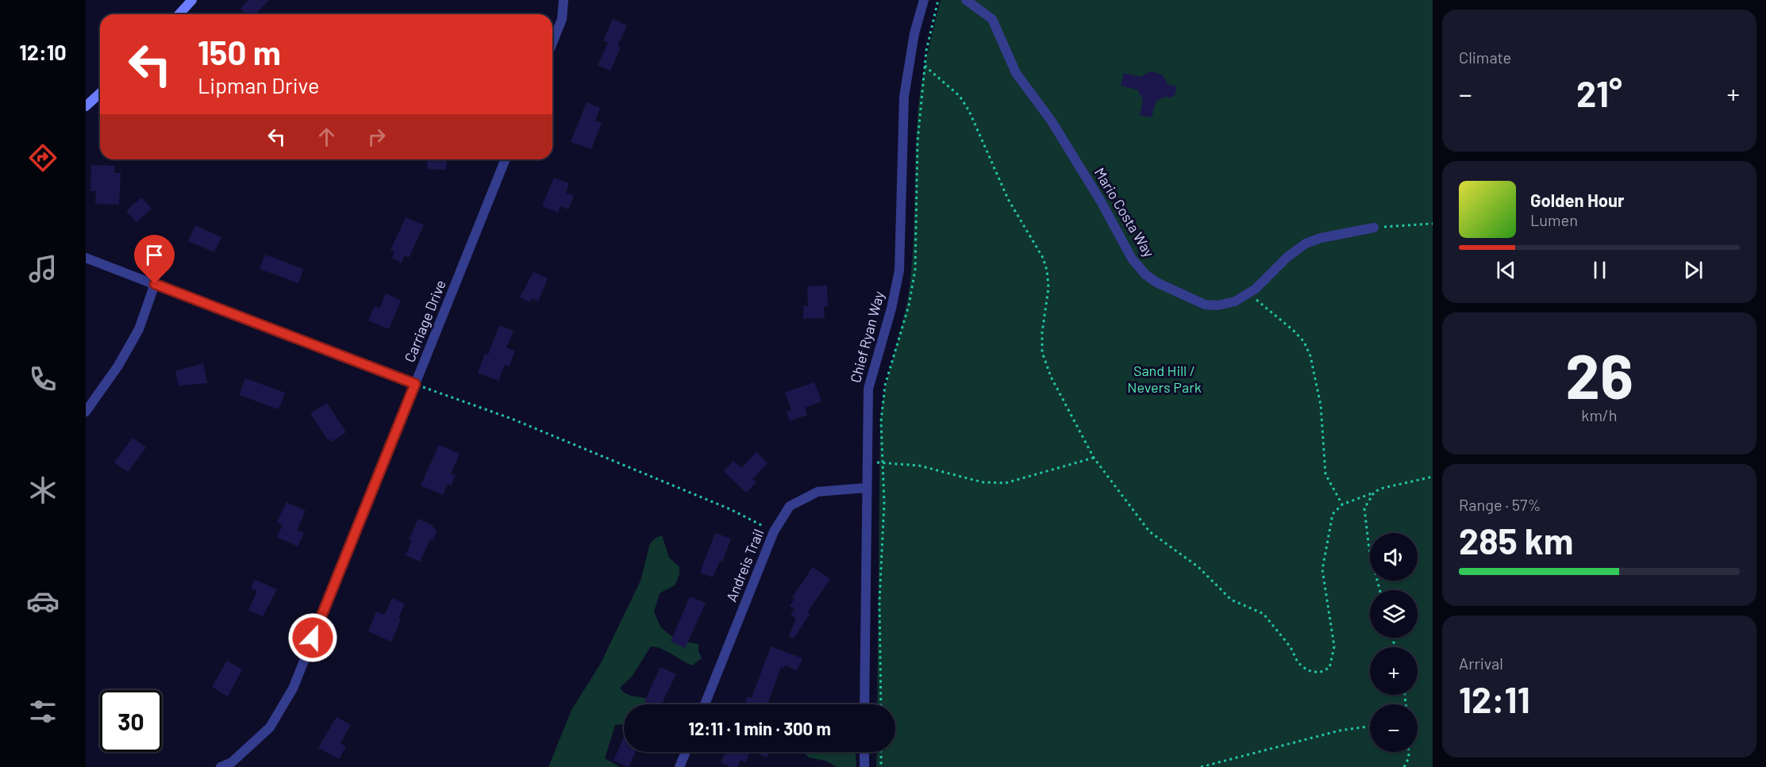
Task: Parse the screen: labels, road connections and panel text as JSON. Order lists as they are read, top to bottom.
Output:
{
  "streets": {
    "street": [
      "Mario Costa Way",
      "Carriage Drive",
      "Chief Ryan Way",
      "Andreis Trail"
    ]
  },
  "crossings": [
    ["Chief Ryan Way", "Andreis Trail"]
  ],
  "parks": ["Sand Hill / Nevers Park"],
  "page": {
    "tabs": "12:10",
    "tile": [
      "Climate",
      ["26", "km/h"],
      ["Range · 57%", "285 km"],
      ["Arrival", "12:11"]
    ],
    "turn": ["150 m", "Lipman Drive"],
    "heat": ["−", "21°", "+"],
    "song": ["Golden Hour", "Lumen"],
    "map_buttons": ["+", "−"],
    "limit": "30",
    "trip": "12:11 · 1 min · 300 m"
  }
}
